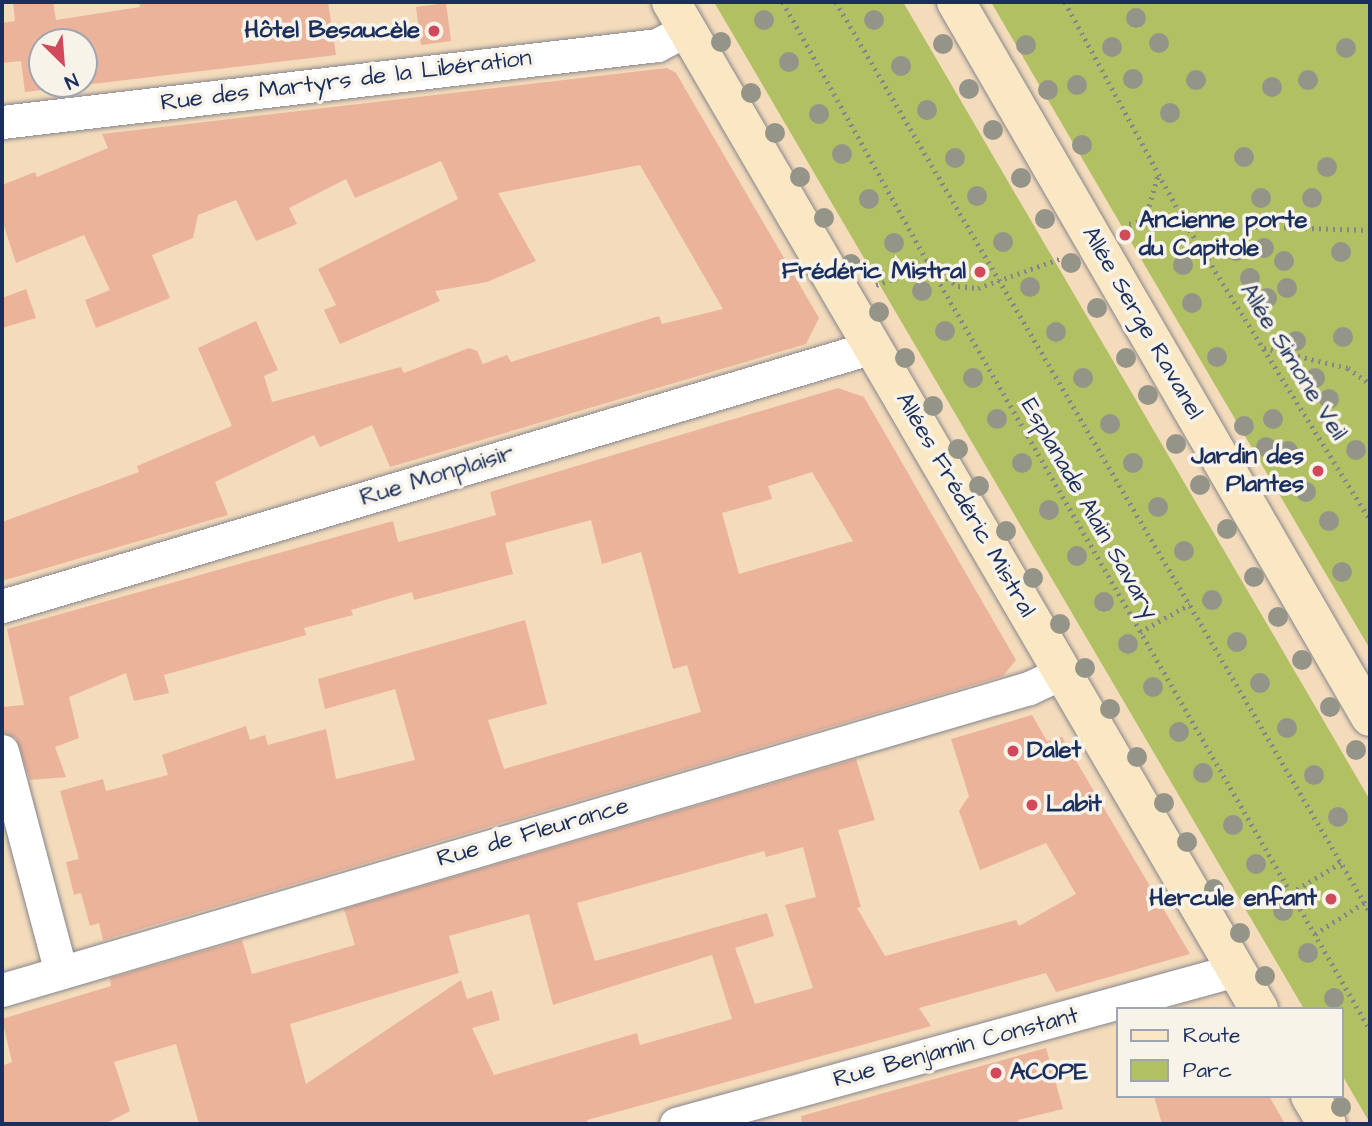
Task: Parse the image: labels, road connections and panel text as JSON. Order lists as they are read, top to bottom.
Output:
{
  "streets": {
    "main road": ["Allée Serge Ravanel", "Allées Frédéric Mistral"],
    "street": [
      "Rue des Martyrs de la Libération",
      "Rue Monplaisir",
      "Rue de Fleurance",
      "Rue Benjamin Constant"
    ],
    "path": ["Allée Simone Veil", "Esplanade Alain Savary"]
  },
  "crossings": [
    ["Rue des Martyrs de la Libération", "Allées Frédéric Mistral"],
    ["Rue Monplaisir", "Allées Frédéric Mistral"],
    ["Allées Frédéric Mistral", "Rue de Fleurance"],
    ["Allées Frédéric Mistral", "Rue Benjamin Constant"]
  ],
  "places": [
    "Hôtel Besaucèle",
    "Ancienne porte du Capitole",
    "Frédéric Mistral",
    "Jardin des Plantes",
    "Dalet",
    "Labit",
    "Hercule enfant",
    "ACOPE"
  ],
  "legend": ["Route", "Parc"],
  "north": "bottom right"
}
